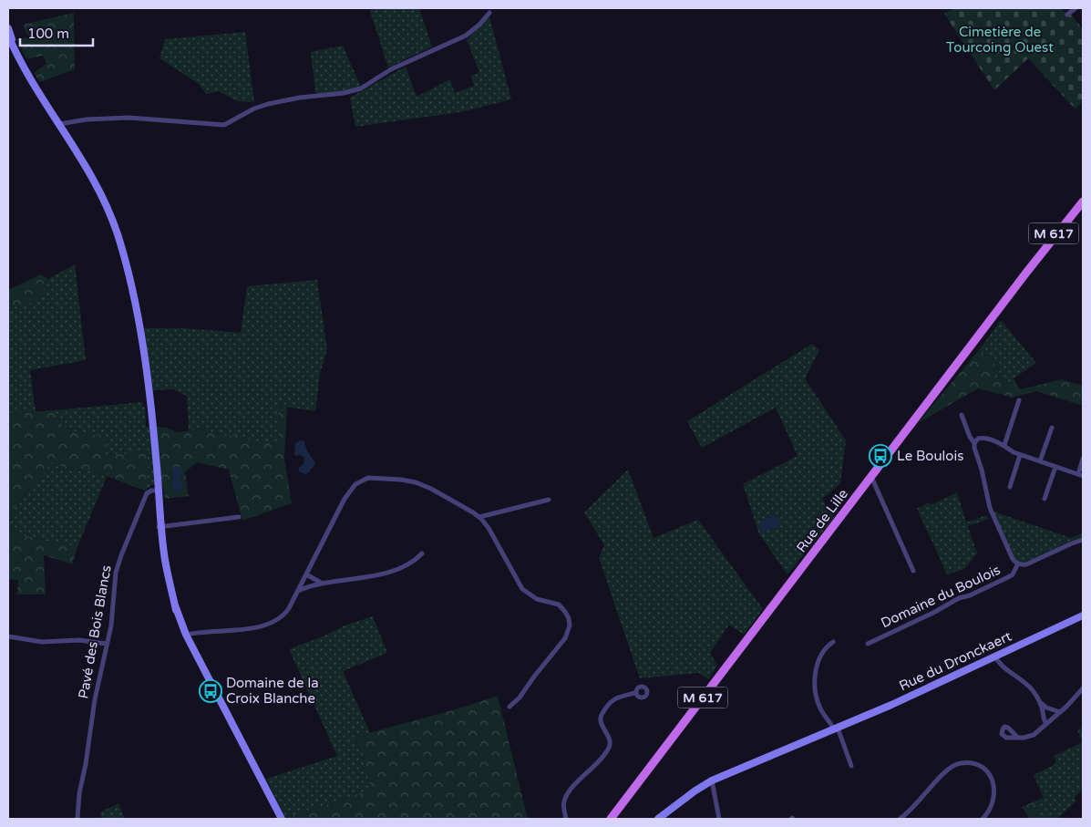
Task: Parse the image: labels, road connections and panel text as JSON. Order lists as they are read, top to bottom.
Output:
{
  "streets": {
    "main road": ["M 617", "Rue de Lille", "Rue du Dronckaert"],
    "street": ["Domaine du Boulois", "Pavé des Bois Blancs"]
  },
  "parks": ["Cimetière de Tourcoing Ouest"],
  "places": {
    "bus stop": ["Le Boulois", "Domaine de la Croix Blanche"]
  },
  "scale_bar": "100 m"
}
